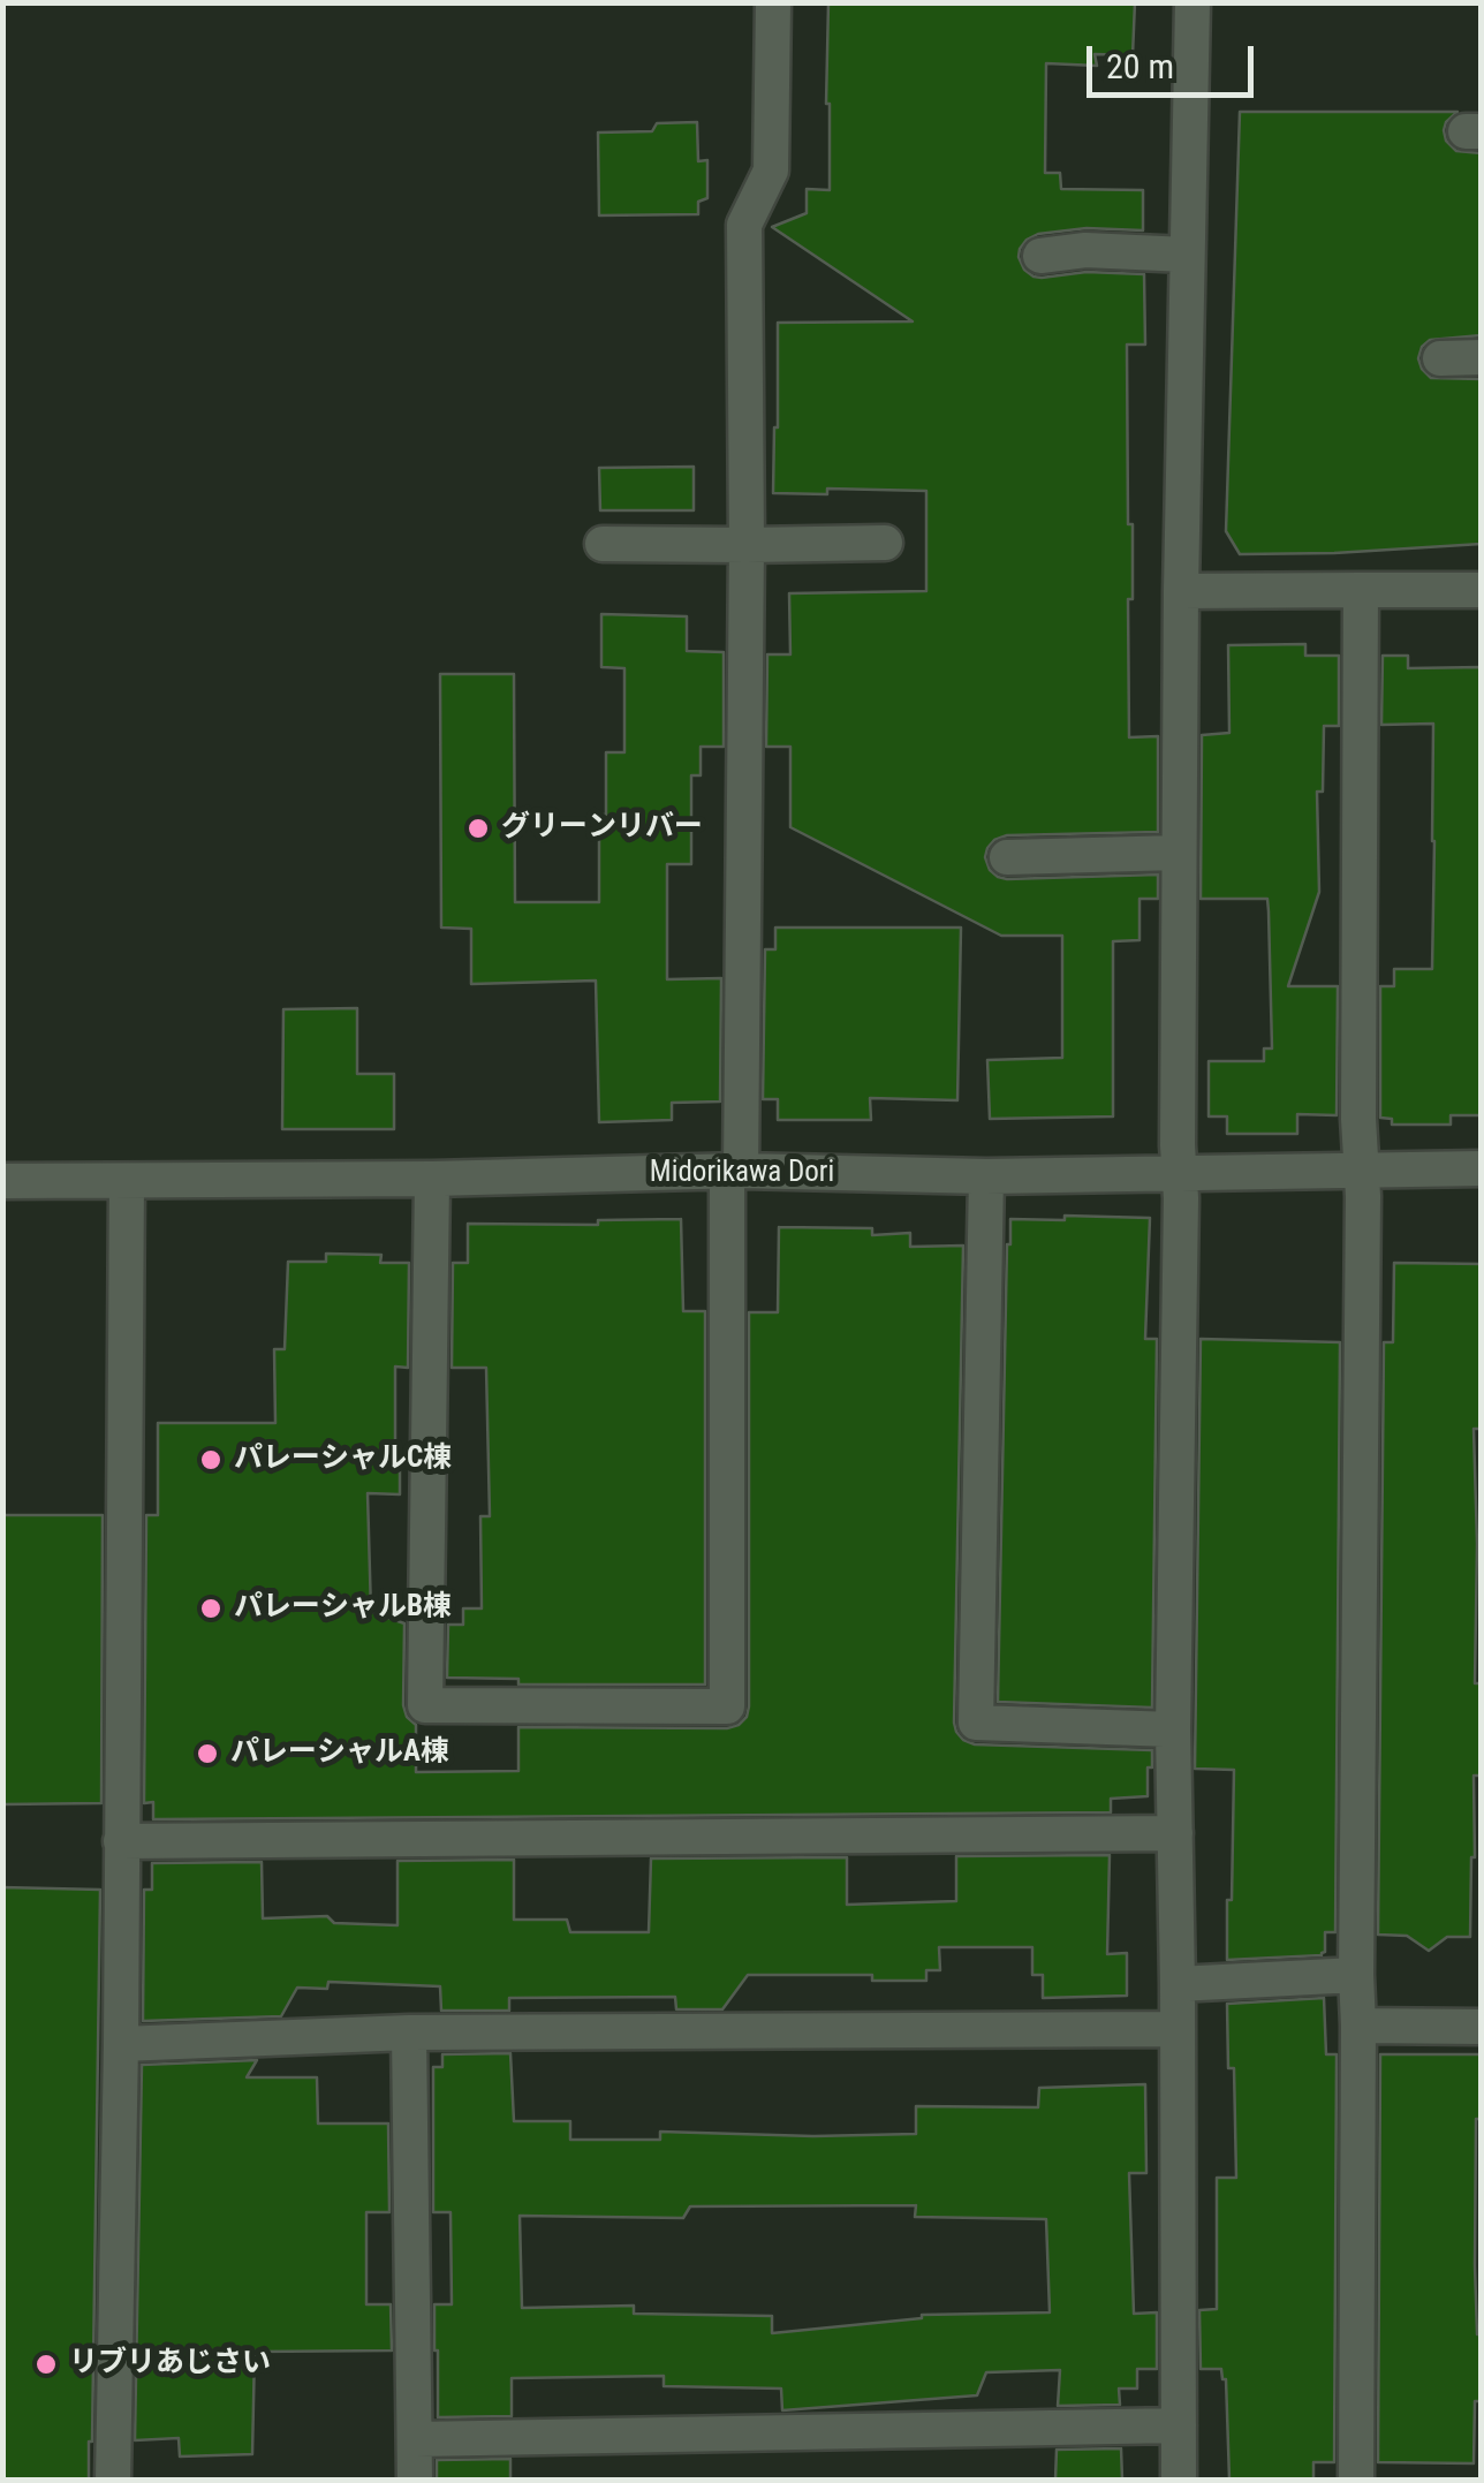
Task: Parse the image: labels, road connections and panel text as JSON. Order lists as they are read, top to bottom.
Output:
{
  "streets": {
    "street": ["Midorikawa Dori"]
  },
  "places": [
    "グリーンリバー",
    "パレーシャルC棟",
    "パレーシャルB棟",
    "パレーシャルA棟",
    "リブリあじさい"
  ],
  "scale_bar": "20 m"
}
